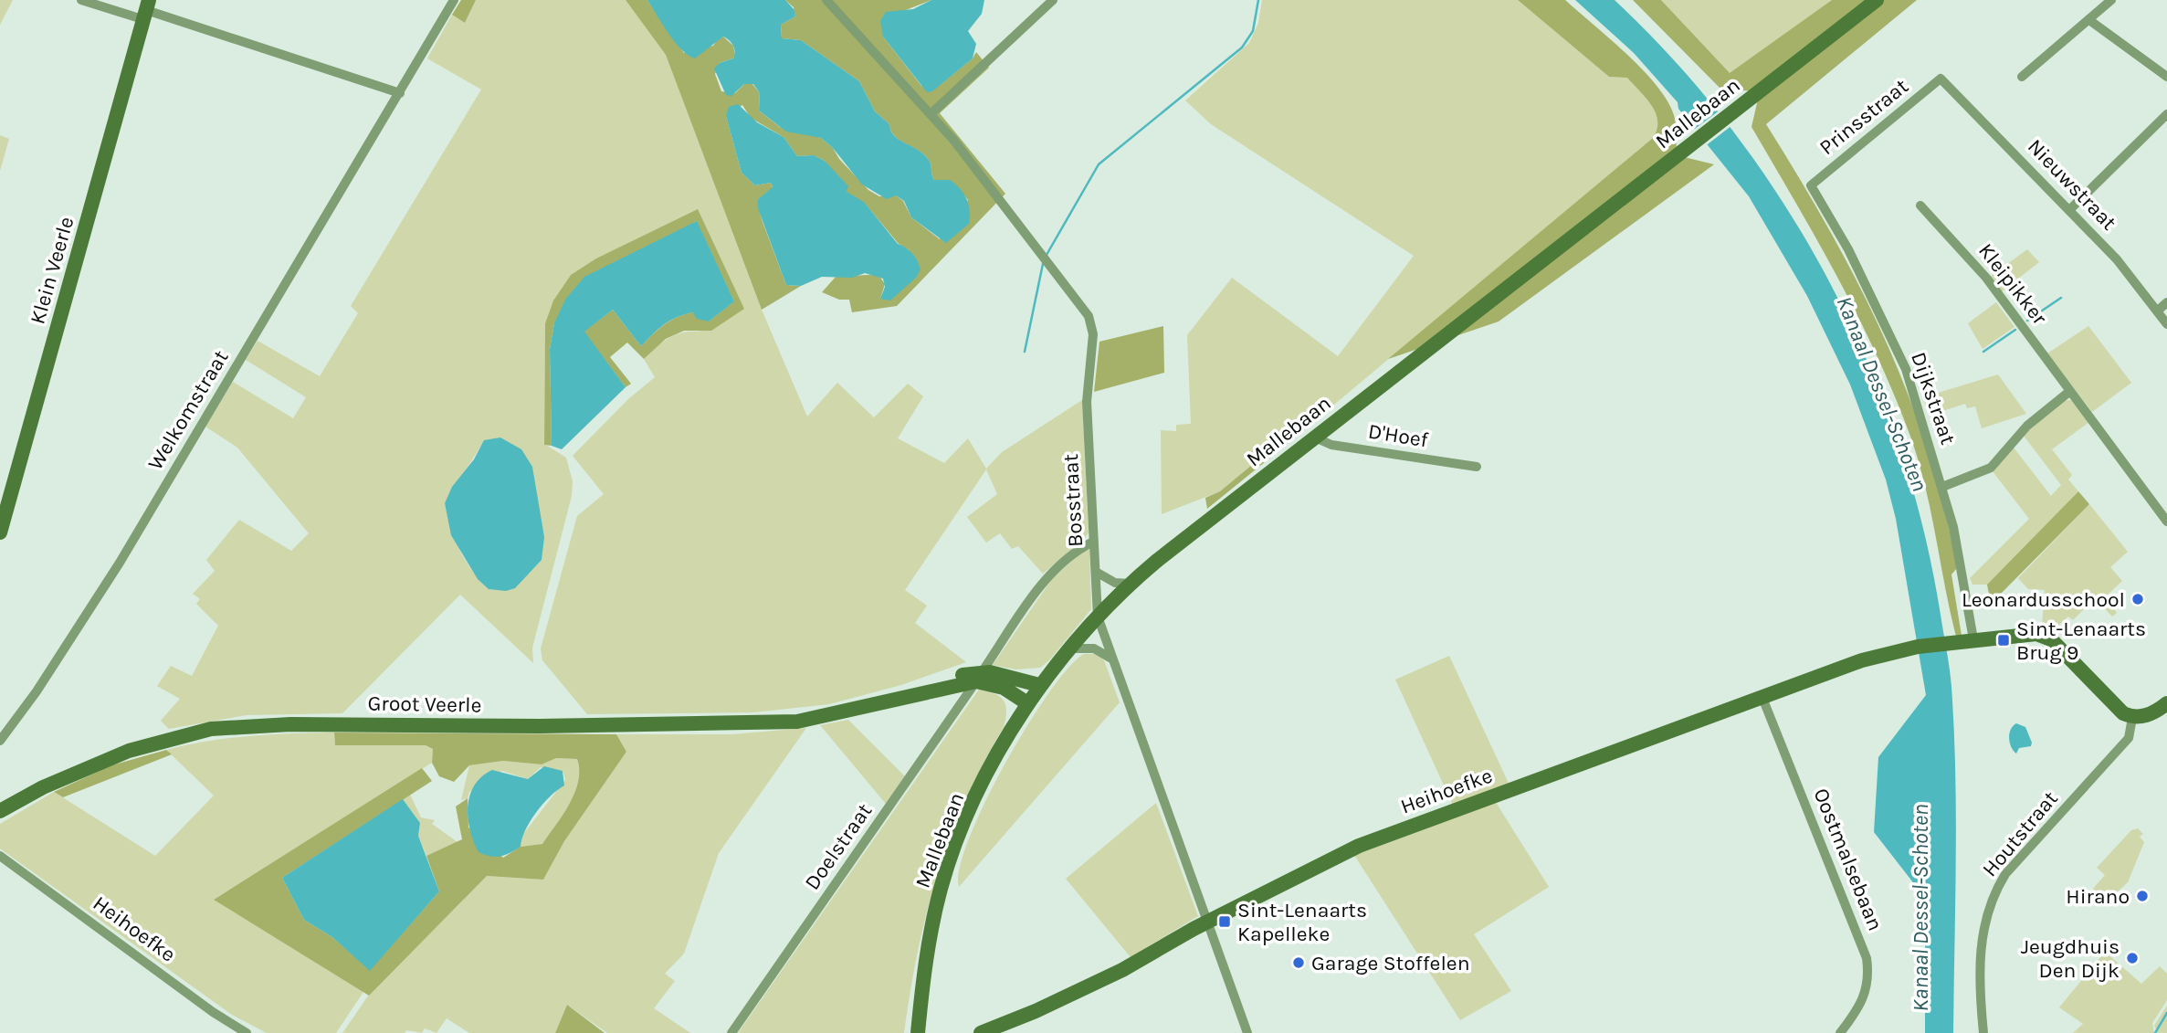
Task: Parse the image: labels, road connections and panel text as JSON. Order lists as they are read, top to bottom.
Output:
{
  "streets": {
    "main road": [
      "Mallebaan",
      "Klein Veerle",
      "Groot Veerle",
      "Heihoefke"
    ],
    "street": [
      "Prinsstraat",
      "Nieuwstraat",
      "Kleipikker",
      "Dijkstraat",
      "Welkomstraat",
      "D'Hoef",
      "Bosstraat",
      "Houtstraat",
      "Doelstraat",
      "Oostmalsebaan"
    ]
  },
  "crossings": [
    ["Mallebaan", "D'Hoef"],
    ["Mallebaan", "Bosstraat"],
    ["Mallebaan", "Groot Veerle"],
    ["Prinsstraat", "Nieuwstraat"],
    ["Prinsstraat", "Dijkstraat"],
    ["Dijkstraat", "Heihoefke"],
    ["Bosstraat", "Heihoefke"],
    ["Bosstraat", "Doelstraat"],
    ["Groot Veerle", "Doelstraat"],
    ["Heihoefke", "Houtstraat"],
    ["Heihoefke", "Oostmalsebaan"]
  ],
  "water": ["Kanaal Dessel-Schoten"],
  "places": {
    "other": [
      "Leonardusschool",
      "Hirano",
      "Jeugdhuis Den Dijk",
      "Garage Stoffelen"
    ],
    "transit": ["Sint-Lenaarts Brug 9", "Sint-Lenaarts Kapelleke"]
  }
}
